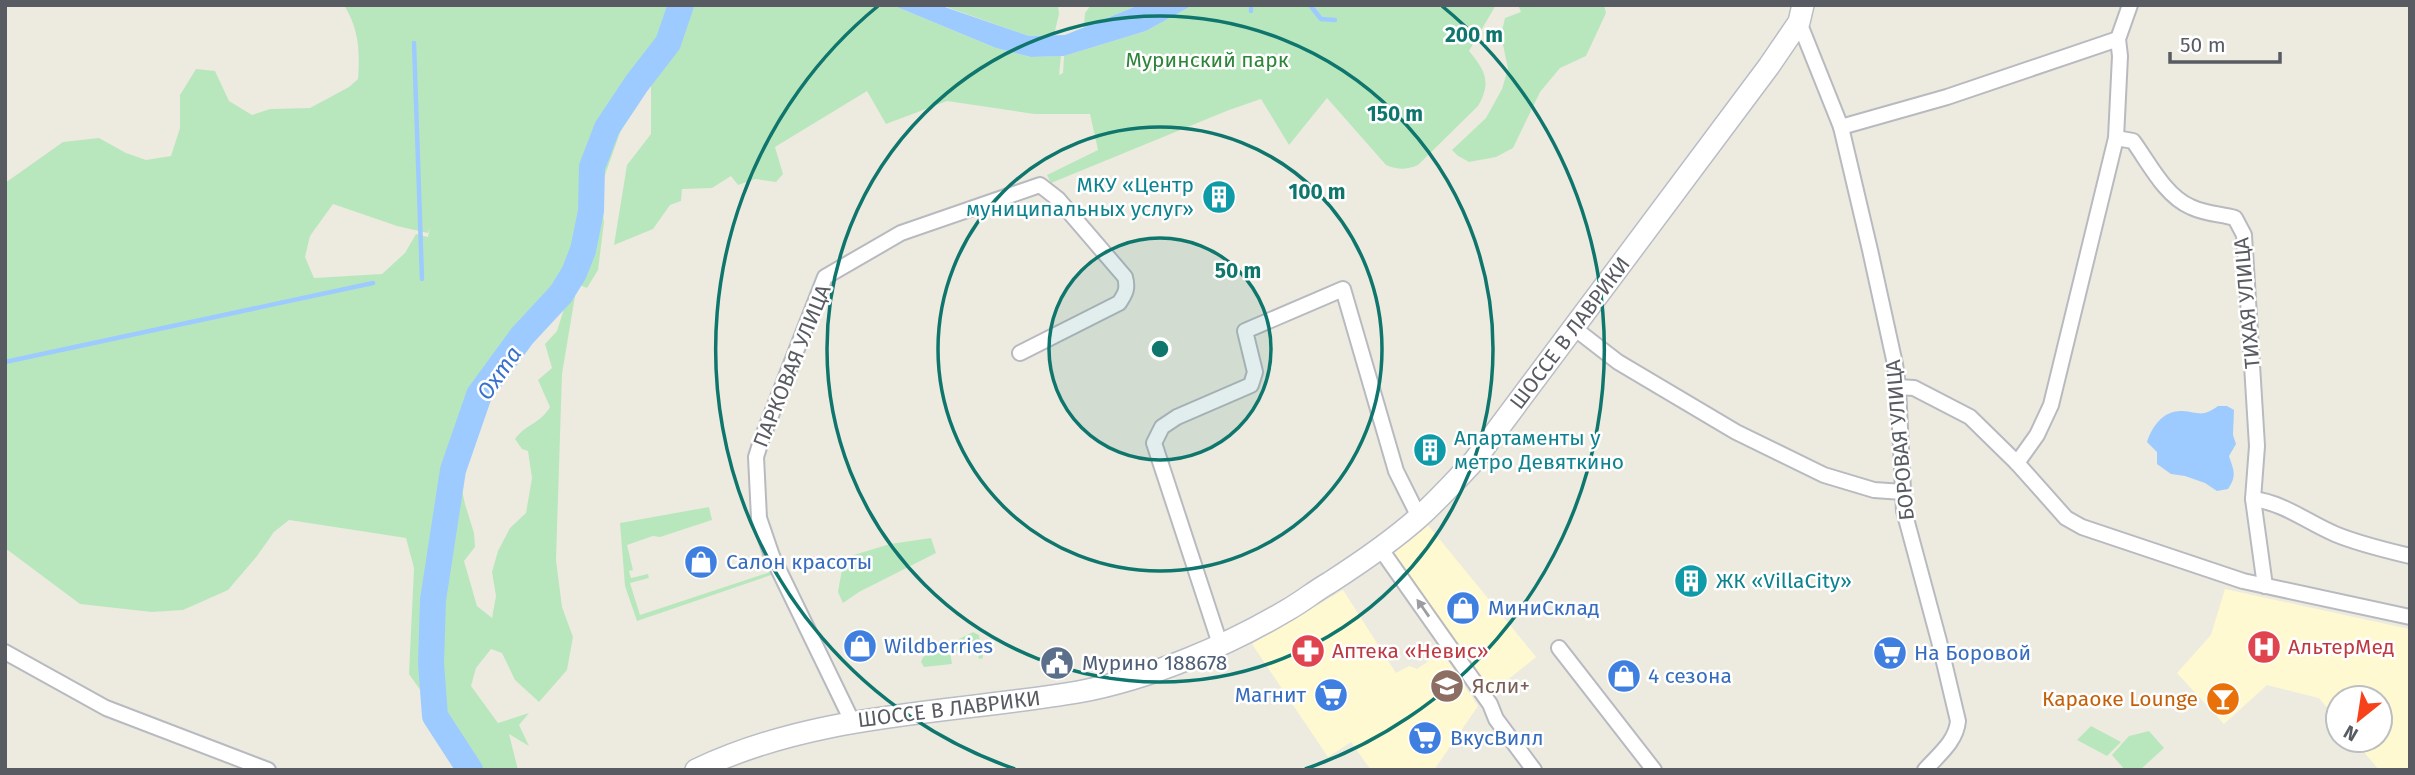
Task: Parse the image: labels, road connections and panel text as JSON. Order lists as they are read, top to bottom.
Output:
{
  "streets": {
    "street": [
      "ТИХАЯ УЛИЦА",
      "ШОССЕ В ЛАВРИКИ",
      "ПАРКОВАЯ УЛИЦА",
      "БОРОВАЯ УЛИЦА"
    ]
  },
  "crossings": [
    ["ШОССЕ В ЛАВРИКИ", "ПАРКОВАЯ УЛИЦА"],
    ["ШОССЕ В ЛАВРИКИ", "БОРОВАЯ УЛИЦА"]
  ],
  "water": ["Охта"],
  "parks": ["Муринский парк"],
  "places": {
    "building": ["МКУ «Центр муниципальных услуг»", "Апартаменты у метро Девяткино", "ЖК «VillaCity»"],
    "shop": [
      "Салон красоты",
      "МиниСклад",
      "Wildberries",
      "4 сезона"
    ],
    "hospital": ["АльтерМед"],
    "pharmacy": ["Аптека «Невис»"],
    "supermarket": ["На Боровой", "Магнит", "ВкусВилл"],
    "public building": ["Мурино 188678"],
    "school or university": ["Ясли+"],
    "bar": ["Караоке Lounge"]
  },
  "scale_bar": "50 m",
  "north": "bottom left",
  "rings": [
    "200 m",
    "150 m",
    "100 m",
    "50 m"
  ]
}
